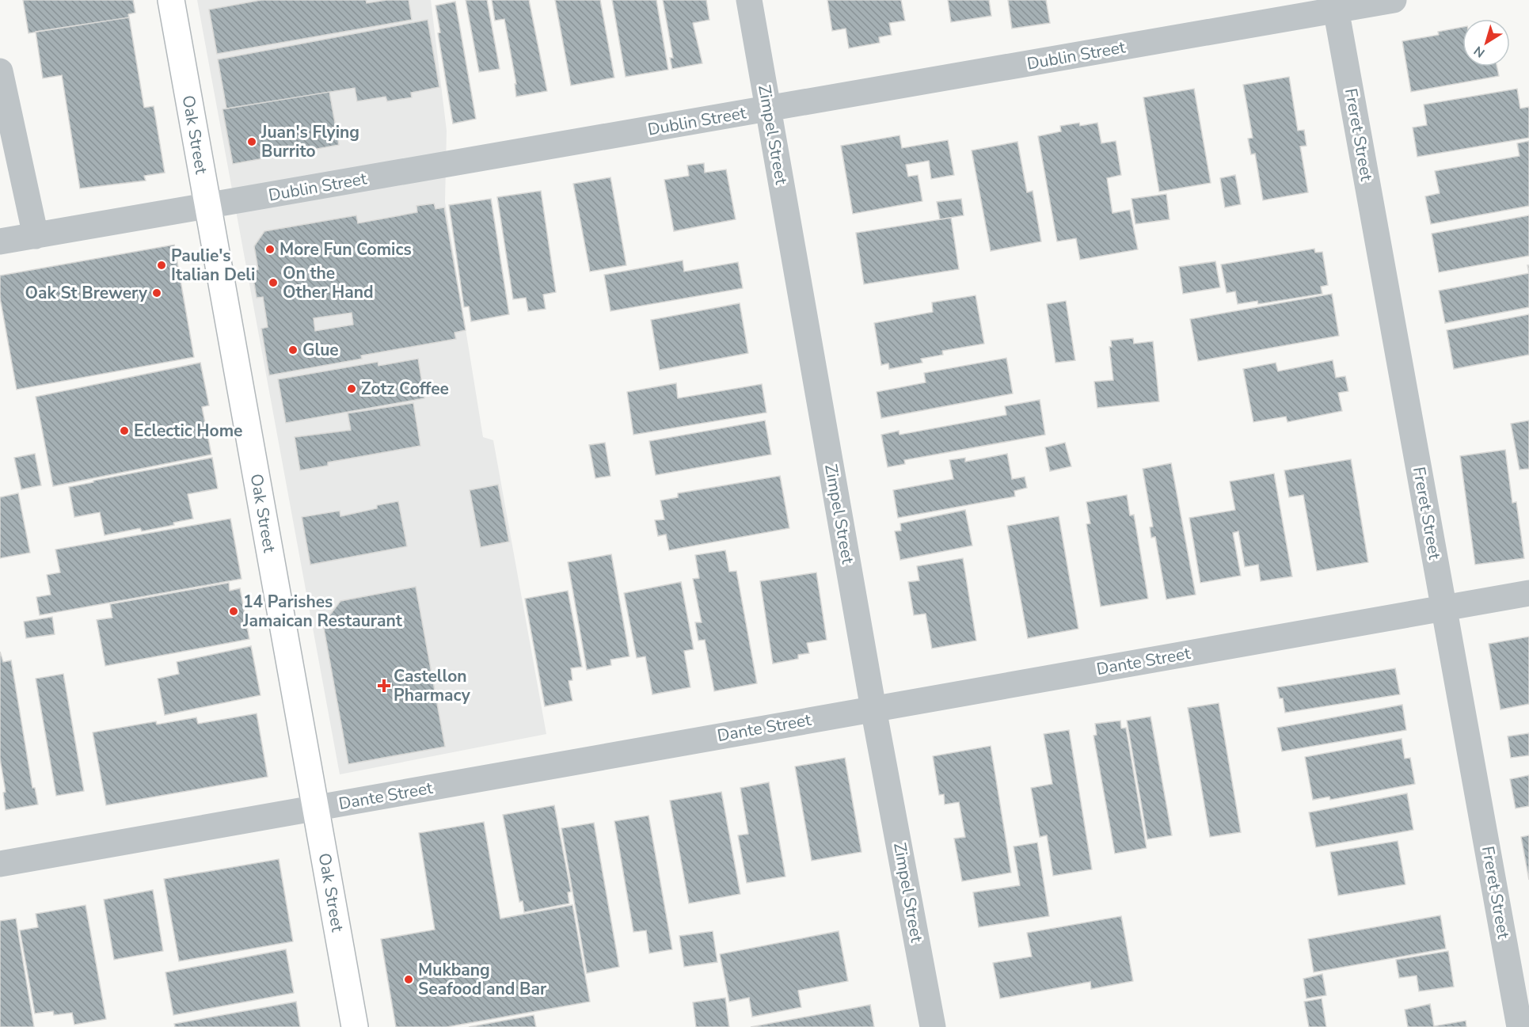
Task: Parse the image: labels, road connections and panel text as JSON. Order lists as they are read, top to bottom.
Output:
{
  "streets": {
    "main road": ["Oak Street"],
    "street": [
      "Dublin Street",
      "Zimpel Street",
      "Freret Street",
      "Dante Street"
    ]
  },
  "crossings": [
    ["Dublin Street", "Oak Street"],
    ["Dublin Street", "Zimpel Street"],
    ["Dublin Street", "Freret Street"],
    ["Oak Street", "Dante Street"],
    ["Zimpel Street", "Dante Street"],
    ["Freret Street", "Dante Street"]
  ],
  "places": {
    "other": [
      "Juan's Flying Burrito",
      "More Fun Comics",
      "Paulie's Italian Deli",
      "On the Other Hand",
      "Oak St Brewery",
      "Glue",
      "Zotz Coffee",
      "Eclectic Home",
      "14 Parishes Jamaican Restaurant",
      "Mukbang Seafood and Bar"
    ],
    "health": ["Castellon Pharmacy"]
  },
  "north": "bottom left"
}
